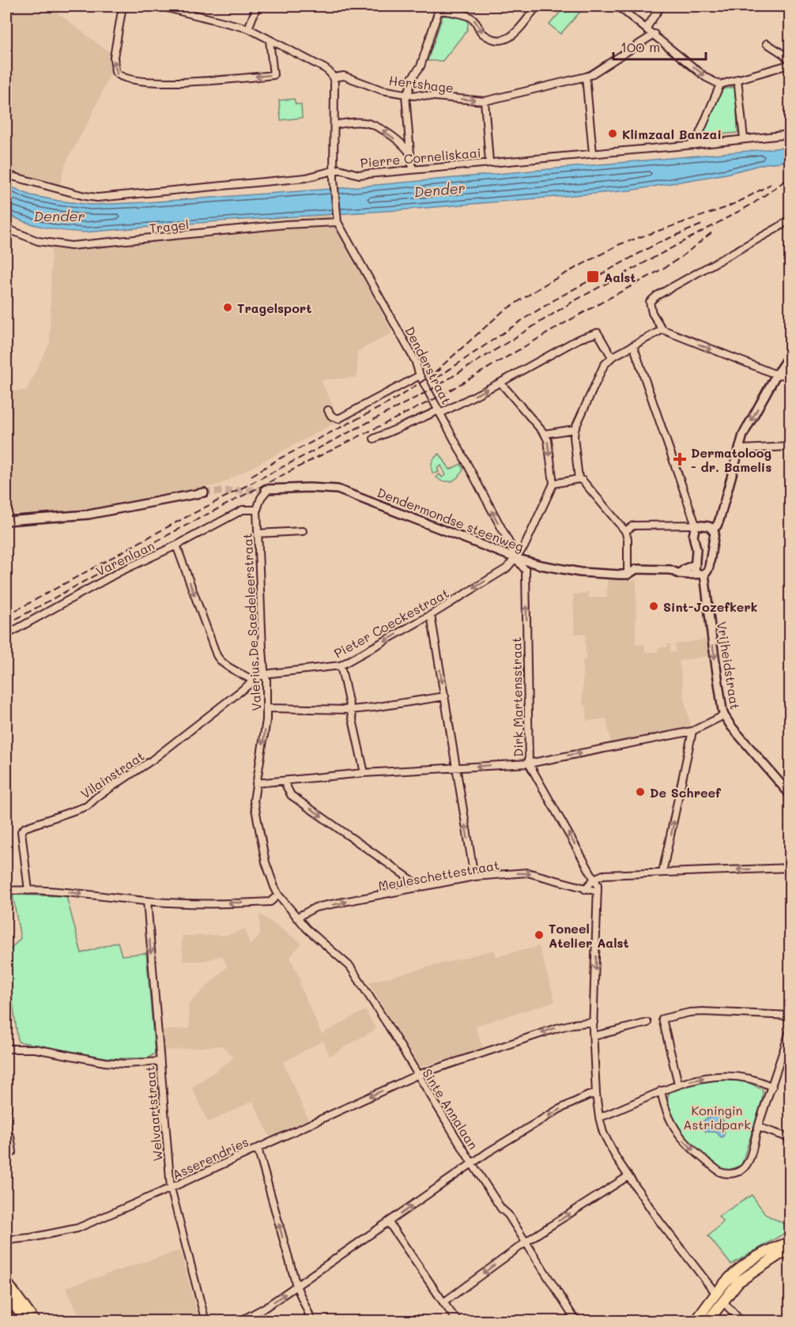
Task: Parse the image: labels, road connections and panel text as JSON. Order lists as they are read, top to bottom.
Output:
{
  "streets": {
    "street": [
      "Hertshage",
      "Pierre Corneliskaai",
      "Tragel",
      "Denderstraat",
      "Dendermondse steenweg",
      "Varenlaan",
      "Valerius De Saedeleerstraat",
      "Pieter Coeckestraat",
      "Vrijheidstraat",
      "Dirk Martensstraat",
      "Vilainstraat",
      "Meuleschettestraat",
      "Sinte Annalaan",
      "Welvaartstraat",
      "Asserendries"
    ]
  },
  "crossings": [
    ["Hertshage", "Denderstraat"],
    ["Pierre Corneliskaai", "Denderstraat"],
    ["Tragel", "Denderstraat"],
    ["Denderstraat", "Dendermondse steenweg"],
    ["Denderstraat", "Pieter Coeckestraat"],
    ["Denderstraat", "Dirk Martensstraat"],
    ["Dendermondse steenweg", "Pieter Coeckestraat"],
    ["Dendermondse steenweg", "Vrijheidstraat"],
    ["Dendermondse steenweg", "Dirk Martensstraat"],
    ["Varenlaan", "Valerius De Saedeleerstraat"],
    ["Valerius De Saedeleerstraat", "Pieter Coeckestraat"],
    ["Valerius De Saedeleerstraat", "Meuleschettestraat"],
    ["Valerius De Saedeleerstraat", "Sinte Annalaan"],
    ["Pieter Coeckestraat", "Dirk Martensstraat"],
    ["Pieter Coeckestraat", "Vilainstraat"],
    ["Dirk Martensstraat", "Meuleschettestraat"],
    ["Dirk Martensstraat", "Asserendries"],
    ["Meuleschettestraat", "Sinte Annalaan"],
    ["Sinte Annalaan", "Asserendries"],
    ["Welvaartstraat", "Asserendries"]
  ],
  "one_way": [
    "Pieter Coeckestraat",
    "Vrijheidstraat",
    "Meuleschettestraat",
    "Welvaartstraat",
    "Asserendries"
  ],
  "water": ["Dender"],
  "parks": ["Koningin Astridpark"],
  "places": {
    "other": [
      "Klimzaal Banzai",
      "Tragelsport",
      "Sint-Jozefkerk",
      "De Schreef",
      "Toneel Atelier Aalst"
    ],
    "transit": ["Aalst"],
    "health": ["Dermatoloog - dr. Bamelis"]
  },
  "scale_bar": "100 m"
}
